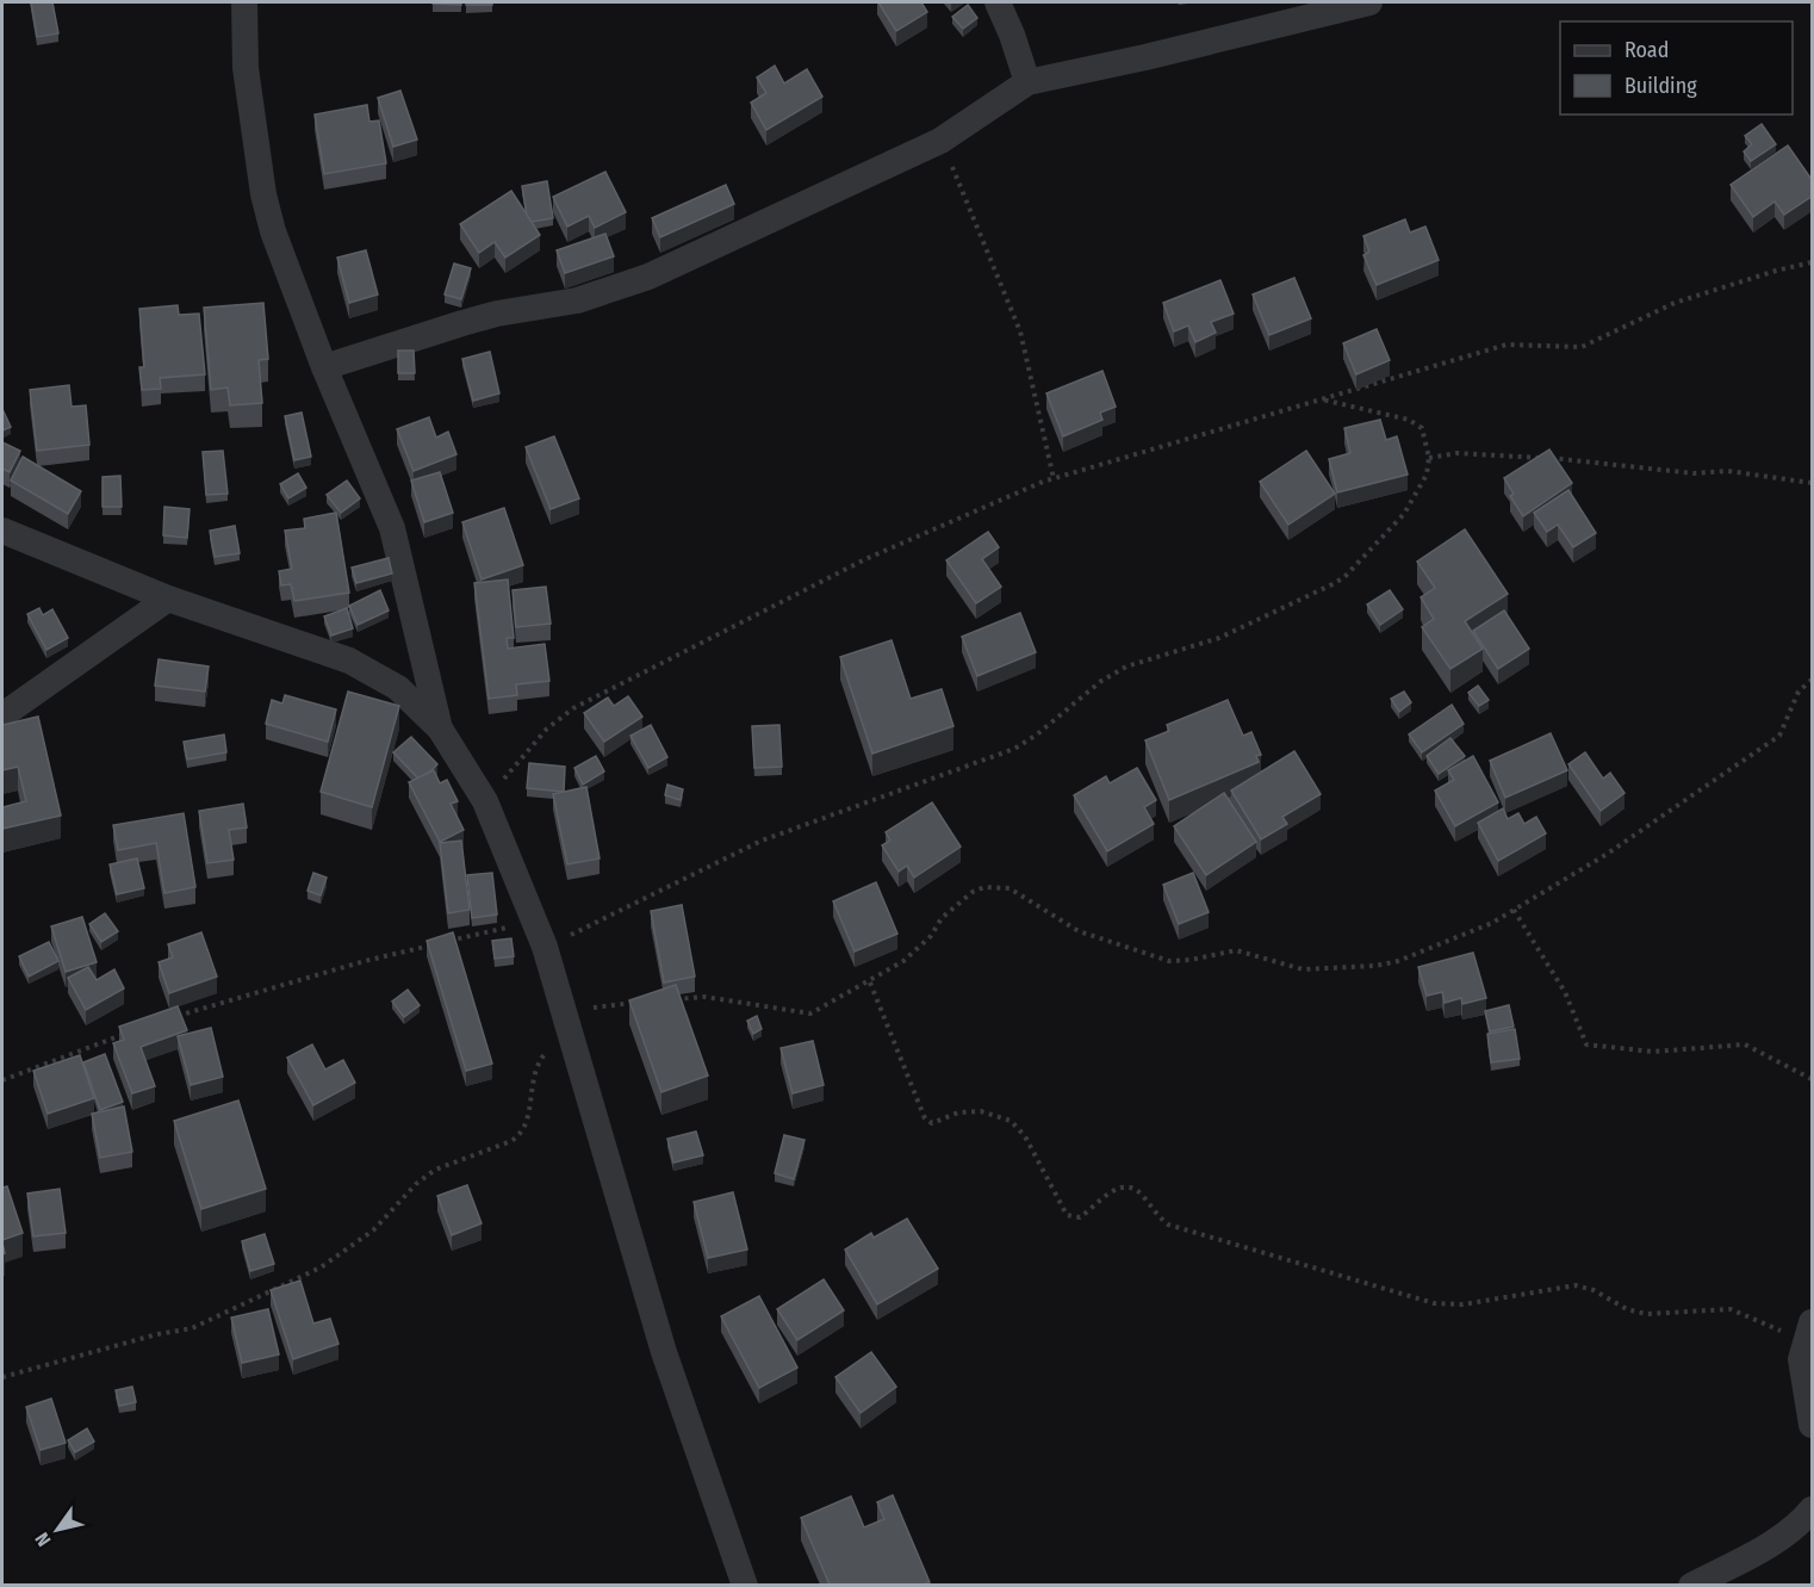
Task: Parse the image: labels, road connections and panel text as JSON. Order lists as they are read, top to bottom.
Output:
{
  "legend": ["Road", "Building"],
  "north": "bottom left"
}
